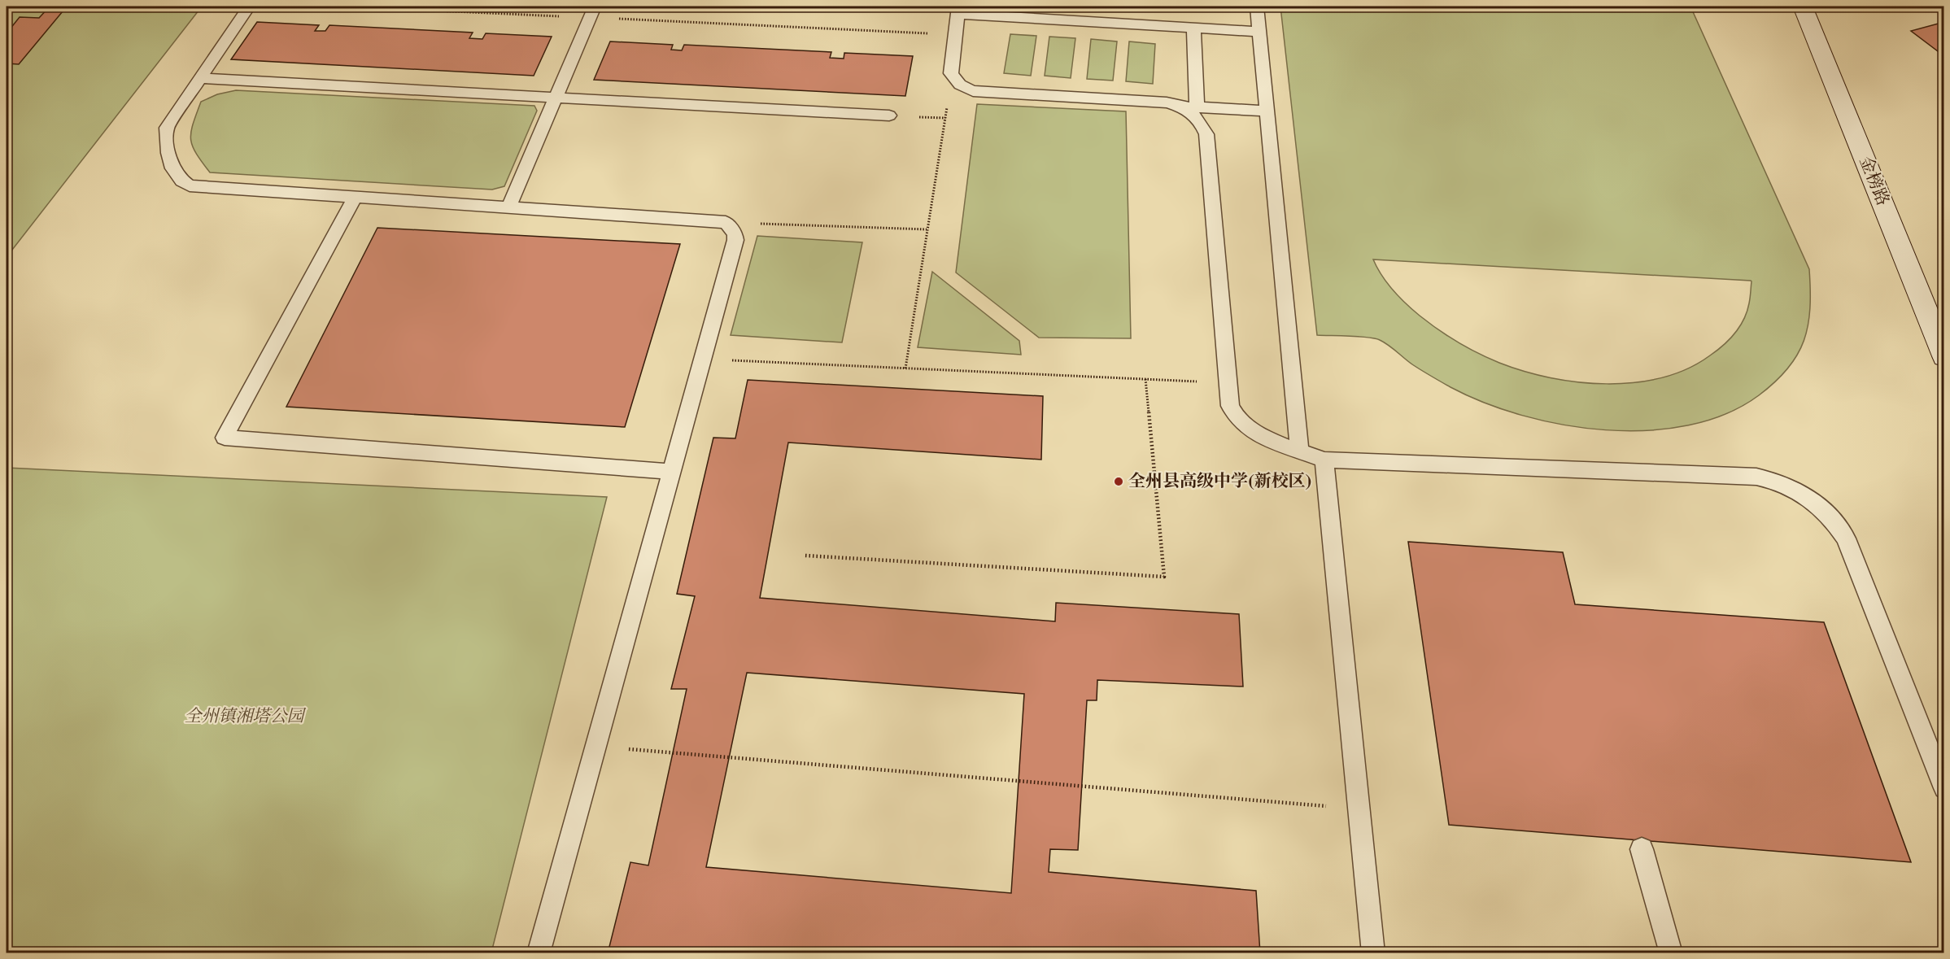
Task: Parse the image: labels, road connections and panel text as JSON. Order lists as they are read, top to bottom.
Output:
{
  "streets": {
    "main road": ["金榜路"]
  },
  "parks": ["全州镇湘塔公园"],
  "places": ["全州县高级中学(新校区)"]
}
